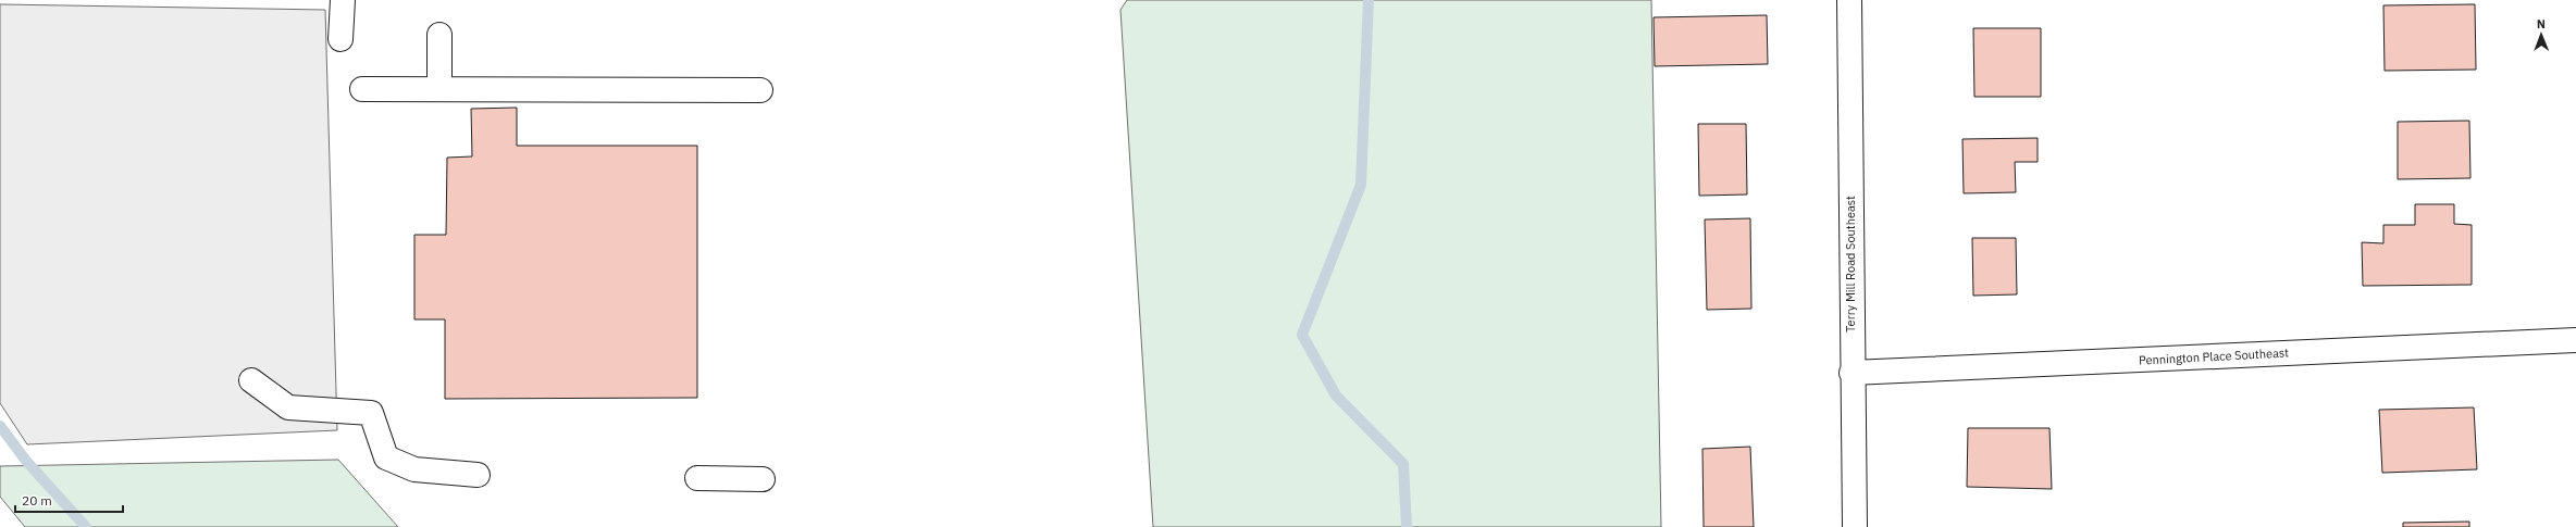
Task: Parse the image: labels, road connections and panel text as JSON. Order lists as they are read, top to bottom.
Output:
{
  "streets": {
    "street": ["Terry Mill Road Southeast", "Pennington Place Southeast"]
  },
  "crossings": [
    ["Terry Mill Road Southeast", "Pennington Place Southeast"]
  ],
  "scale_bar": "20 m",
  "north": "top"
}
